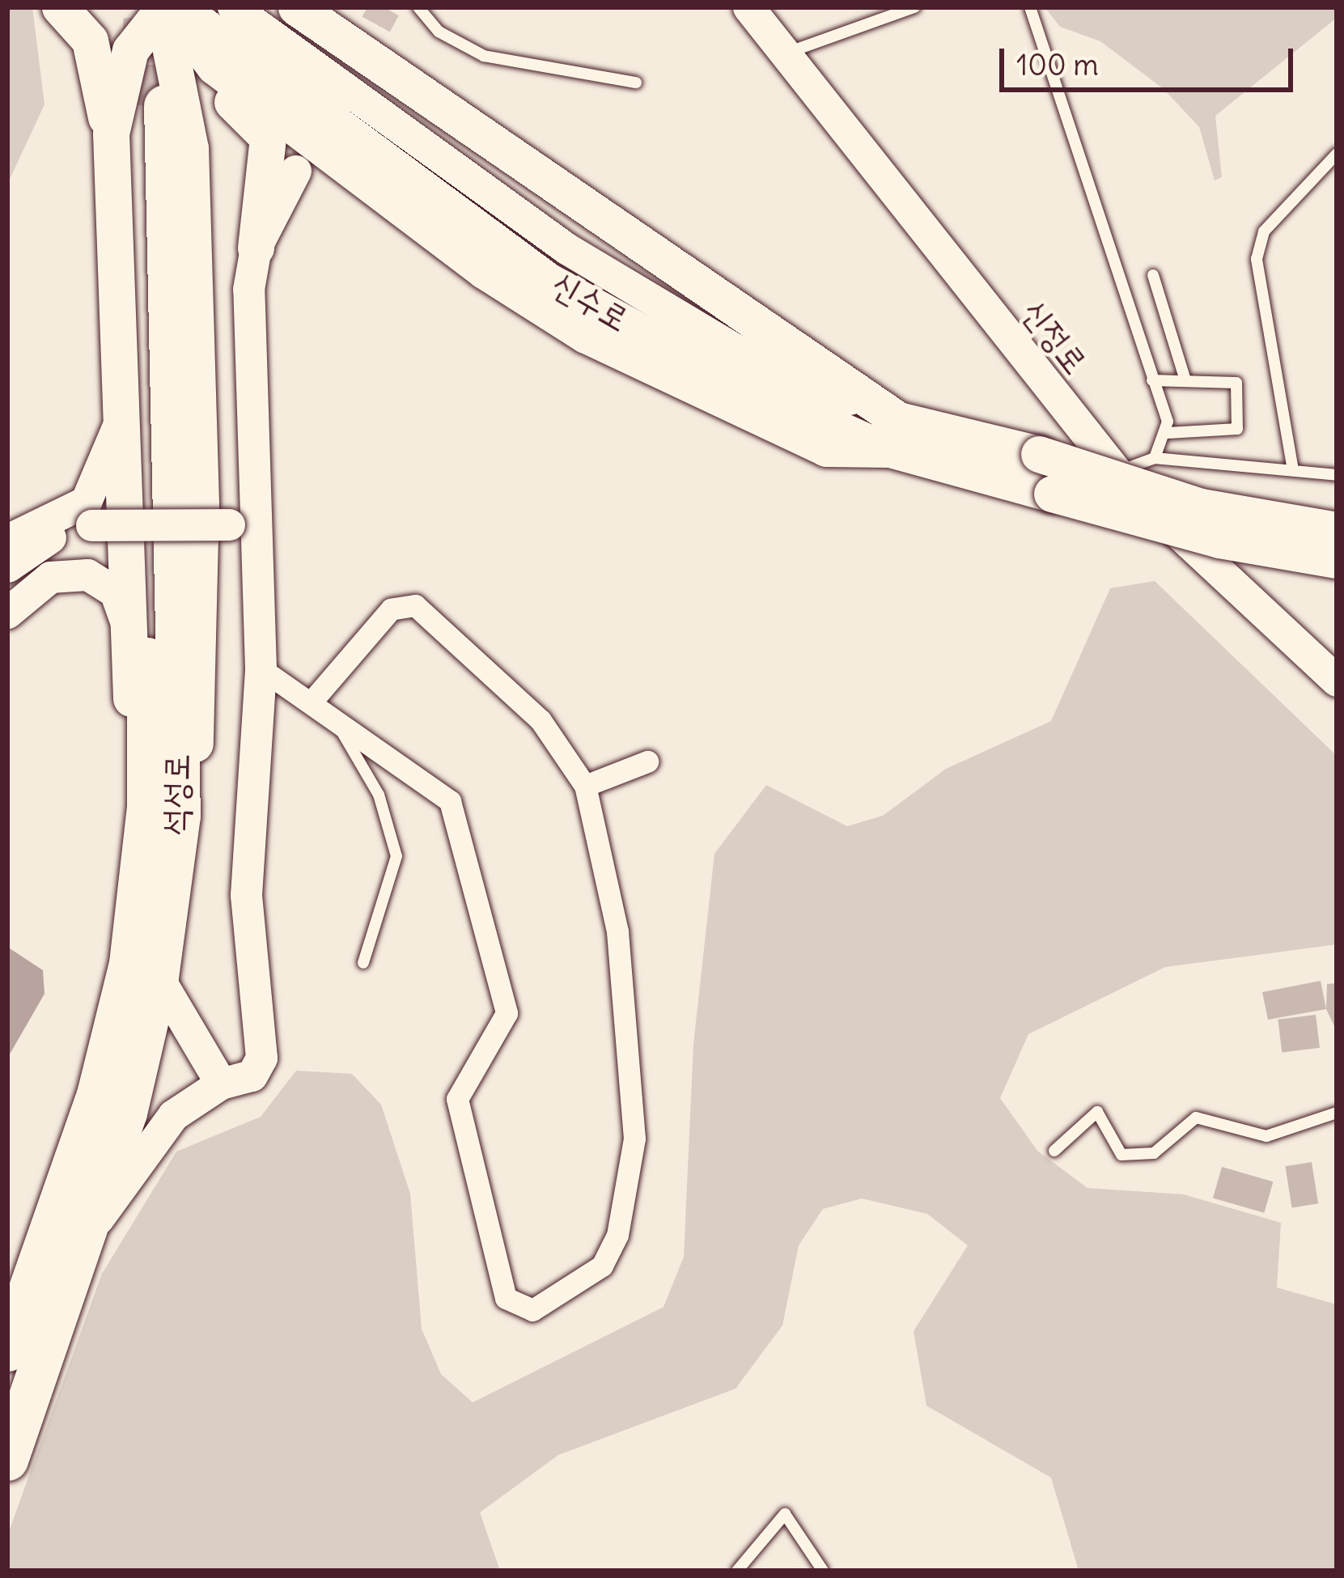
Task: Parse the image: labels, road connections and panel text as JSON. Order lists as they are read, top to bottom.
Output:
{
  "streets": {
    "highway": ["석성로"],
    "main road": ["신수로"],
    "street": ["신정로"]
  },
  "scale_bar": "100 m"
}
